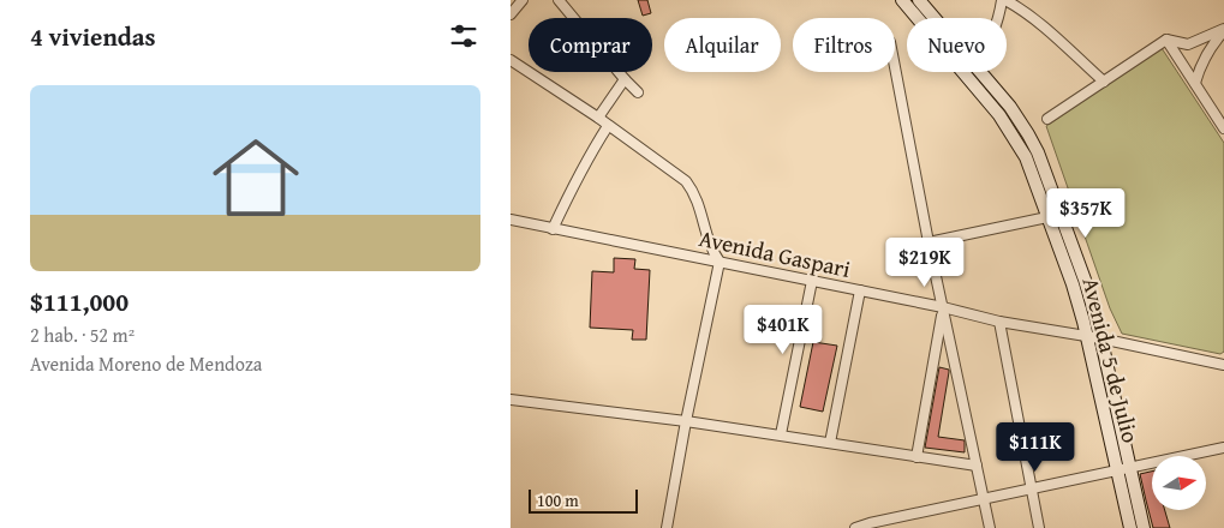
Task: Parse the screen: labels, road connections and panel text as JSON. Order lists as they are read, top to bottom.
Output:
{
  "streets": {
    "street": ["Avenida Gaspari", "Avenida 5 de Julio"]
  },
  "crossings": [
    ["Avenida Gaspari", "Avenida 5 de Julio"]
  ],
  "scale_bar": "100 m",
  "north": "right",
  "page": {
    "heading": "4 viviendas",
    "chip": [
      "Comprar",
      "Alquilar",
      "Filtros",
      "Nuevo"
    ],
    "list": [
      {
        "name": "$111,000",
        "note": "2 hab. · 52 m² · Avenida Moreno de Mendoza"
      }
    ],
    "price": [
      "$357K",
      "$219K",
      "$401K",
      "$111K"
    ],
    "scale": "100 m"
  }
}
